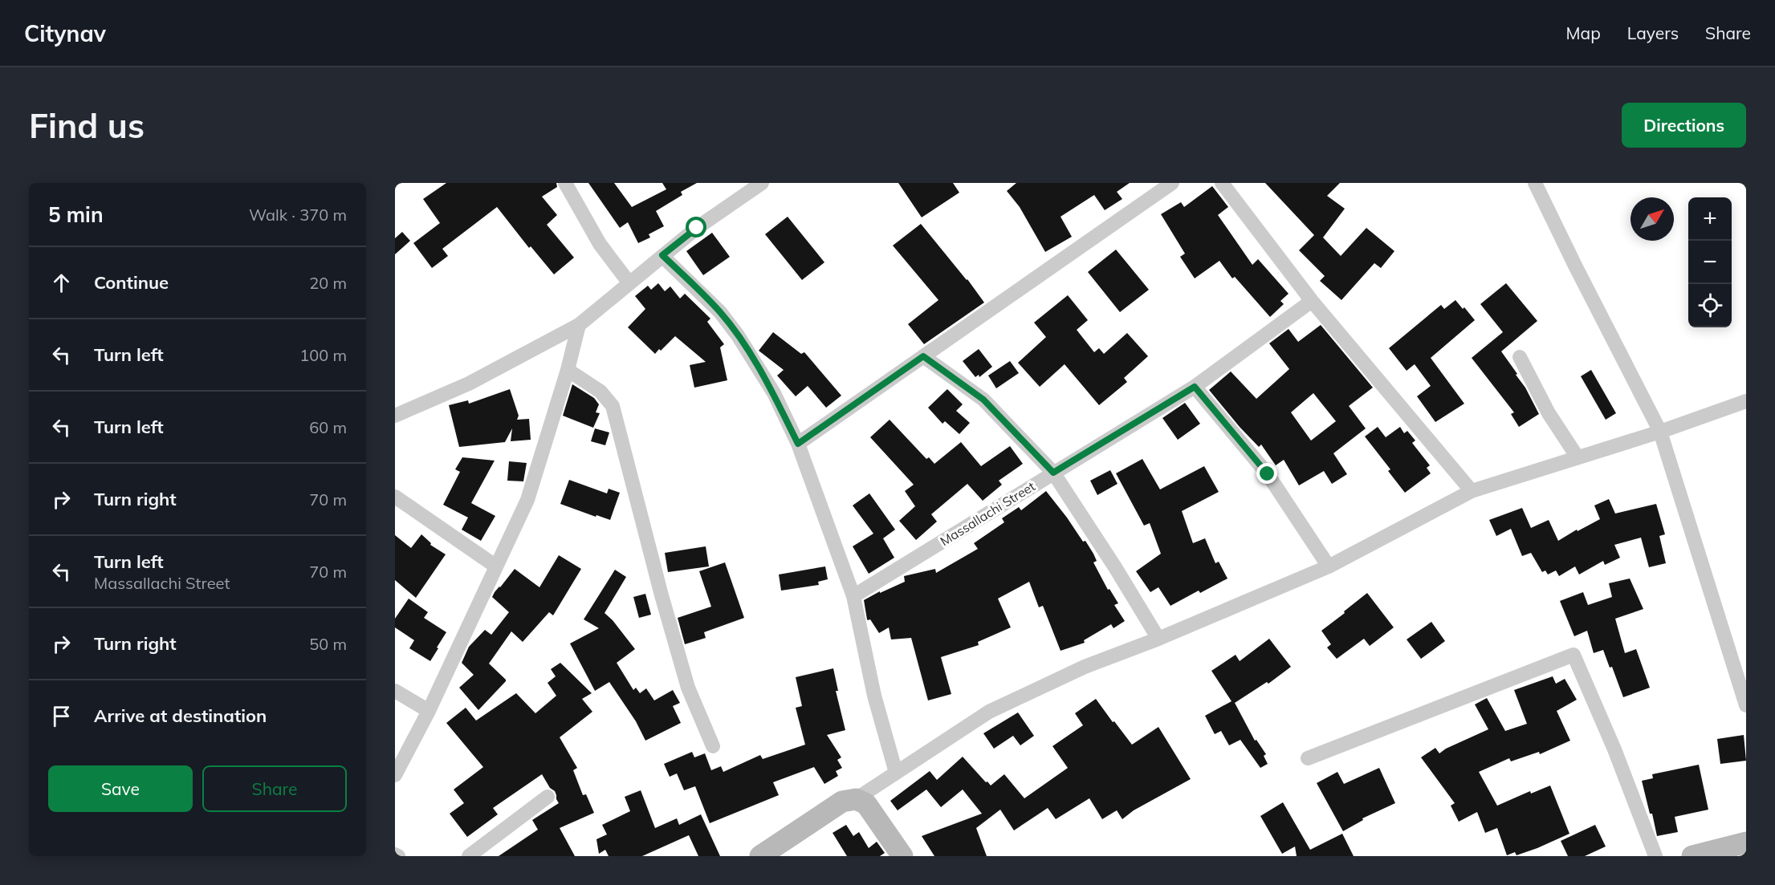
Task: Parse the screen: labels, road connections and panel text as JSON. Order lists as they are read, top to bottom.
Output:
{
  "streets": {
    "street": ["Massallachi Street"]
  },
  "north": "top right",
  "page": {
    "header": "Citynav",
    "nav": ["Map", "Layers", "Share"],
    "buttons": [
      "Directions",
      ["Save", "Share"]
    ],
    "title": "Find us",
    "heading": ["5 min", "Walk · 370 m"],
    "map_buttons": ["+", "−"],
    "list": [
      ["Continue", "20 m"],
      ["Turn left", "100 m"],
      ["Turn left", "60 m"],
      ["Turn right", "70 m"],
      ["Turn left", "Massallachi Street", "70 m"],
      ["Turn right", "50 m"],
      "Arrive at destination"
    ]
  }
}
